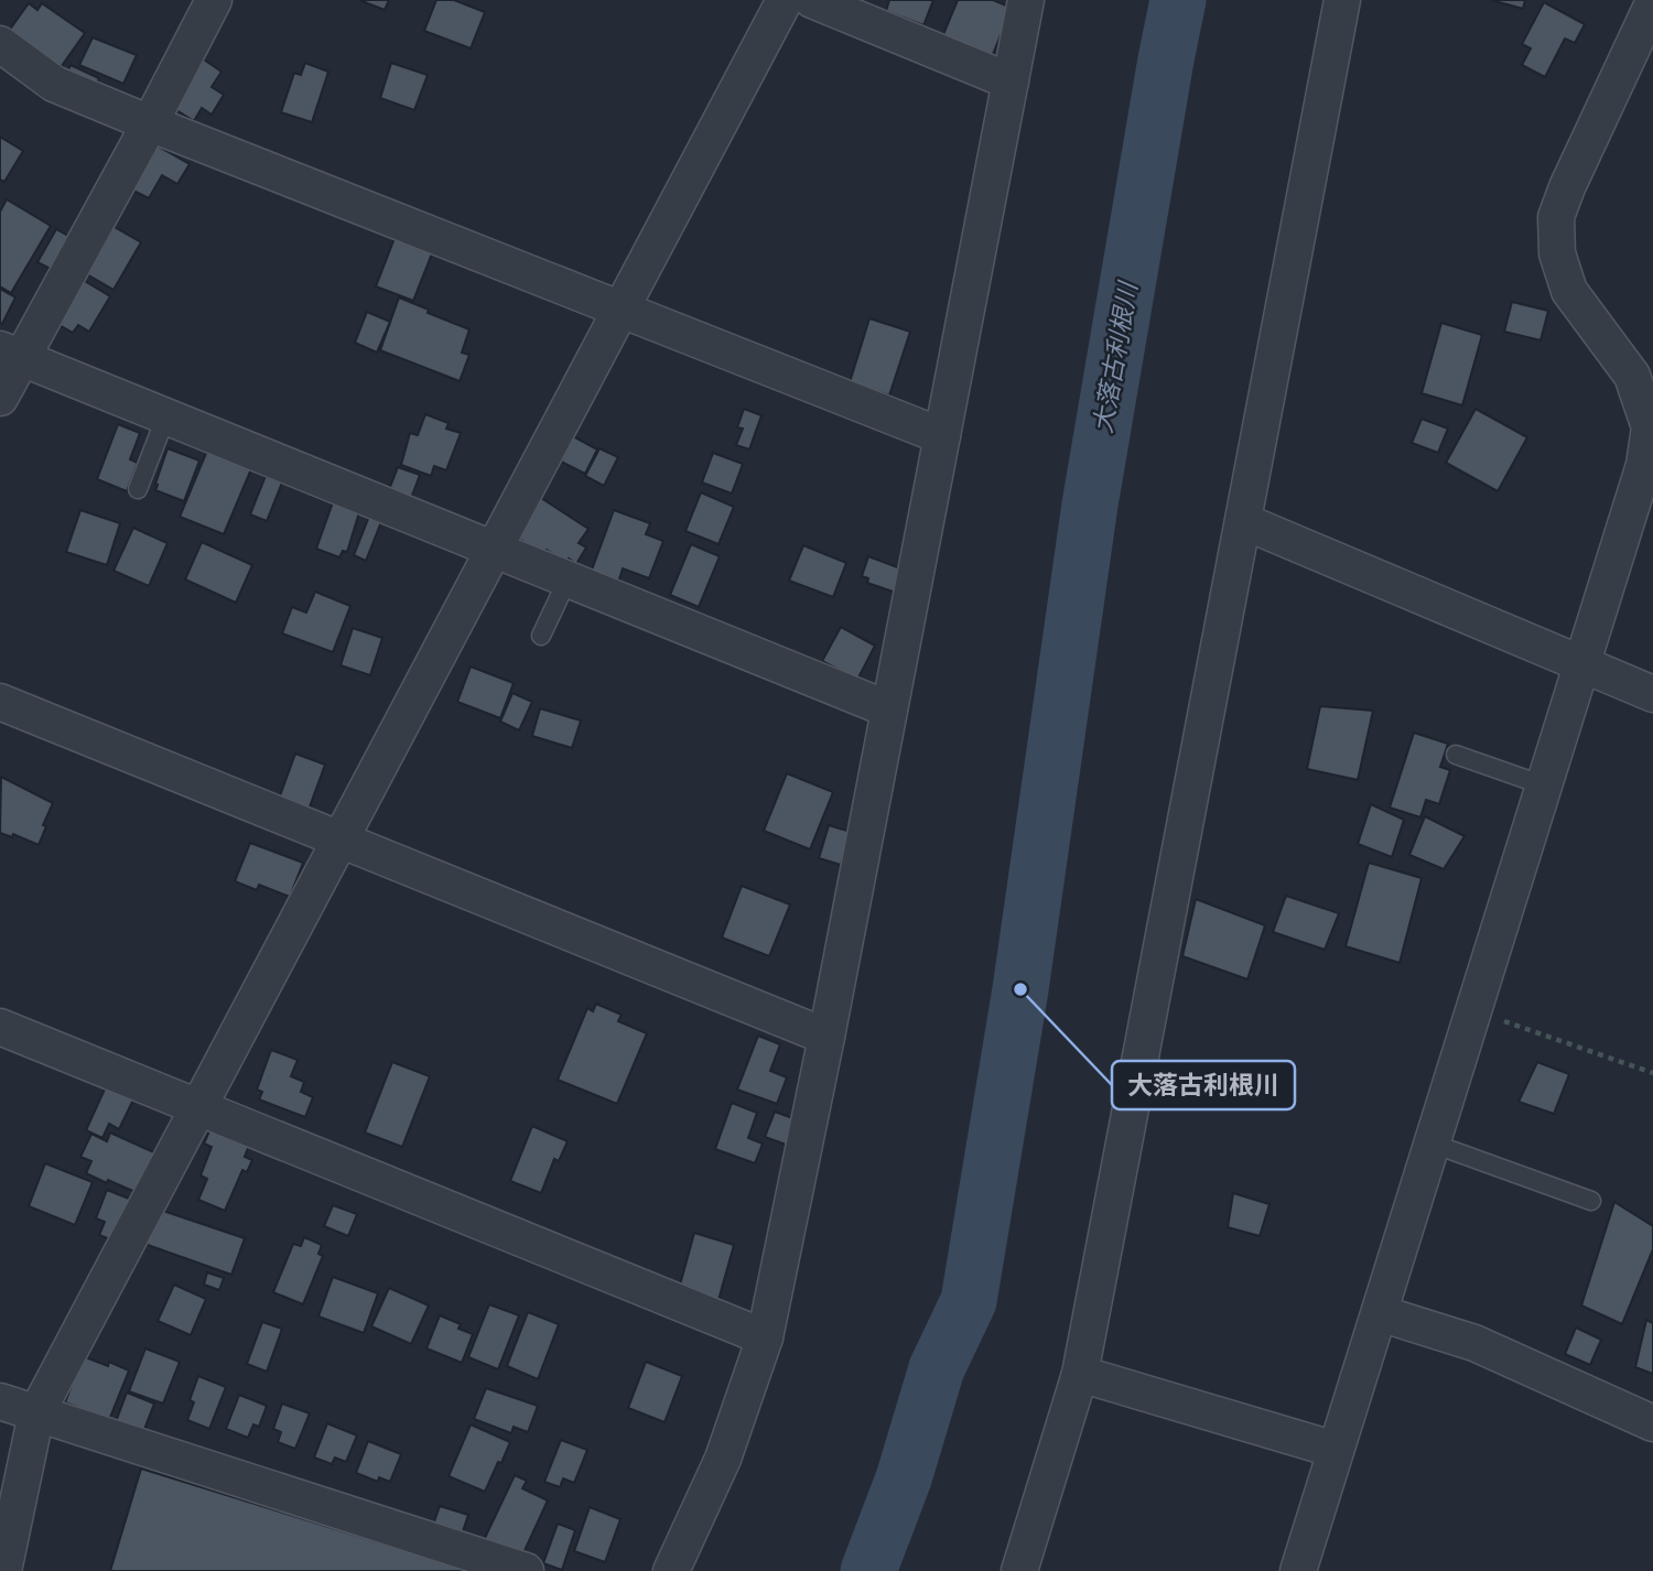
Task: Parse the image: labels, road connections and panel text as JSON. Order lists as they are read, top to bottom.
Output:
{
  "water": ["大落古利根川"],
  "places": ["大落古利根川"]
}
